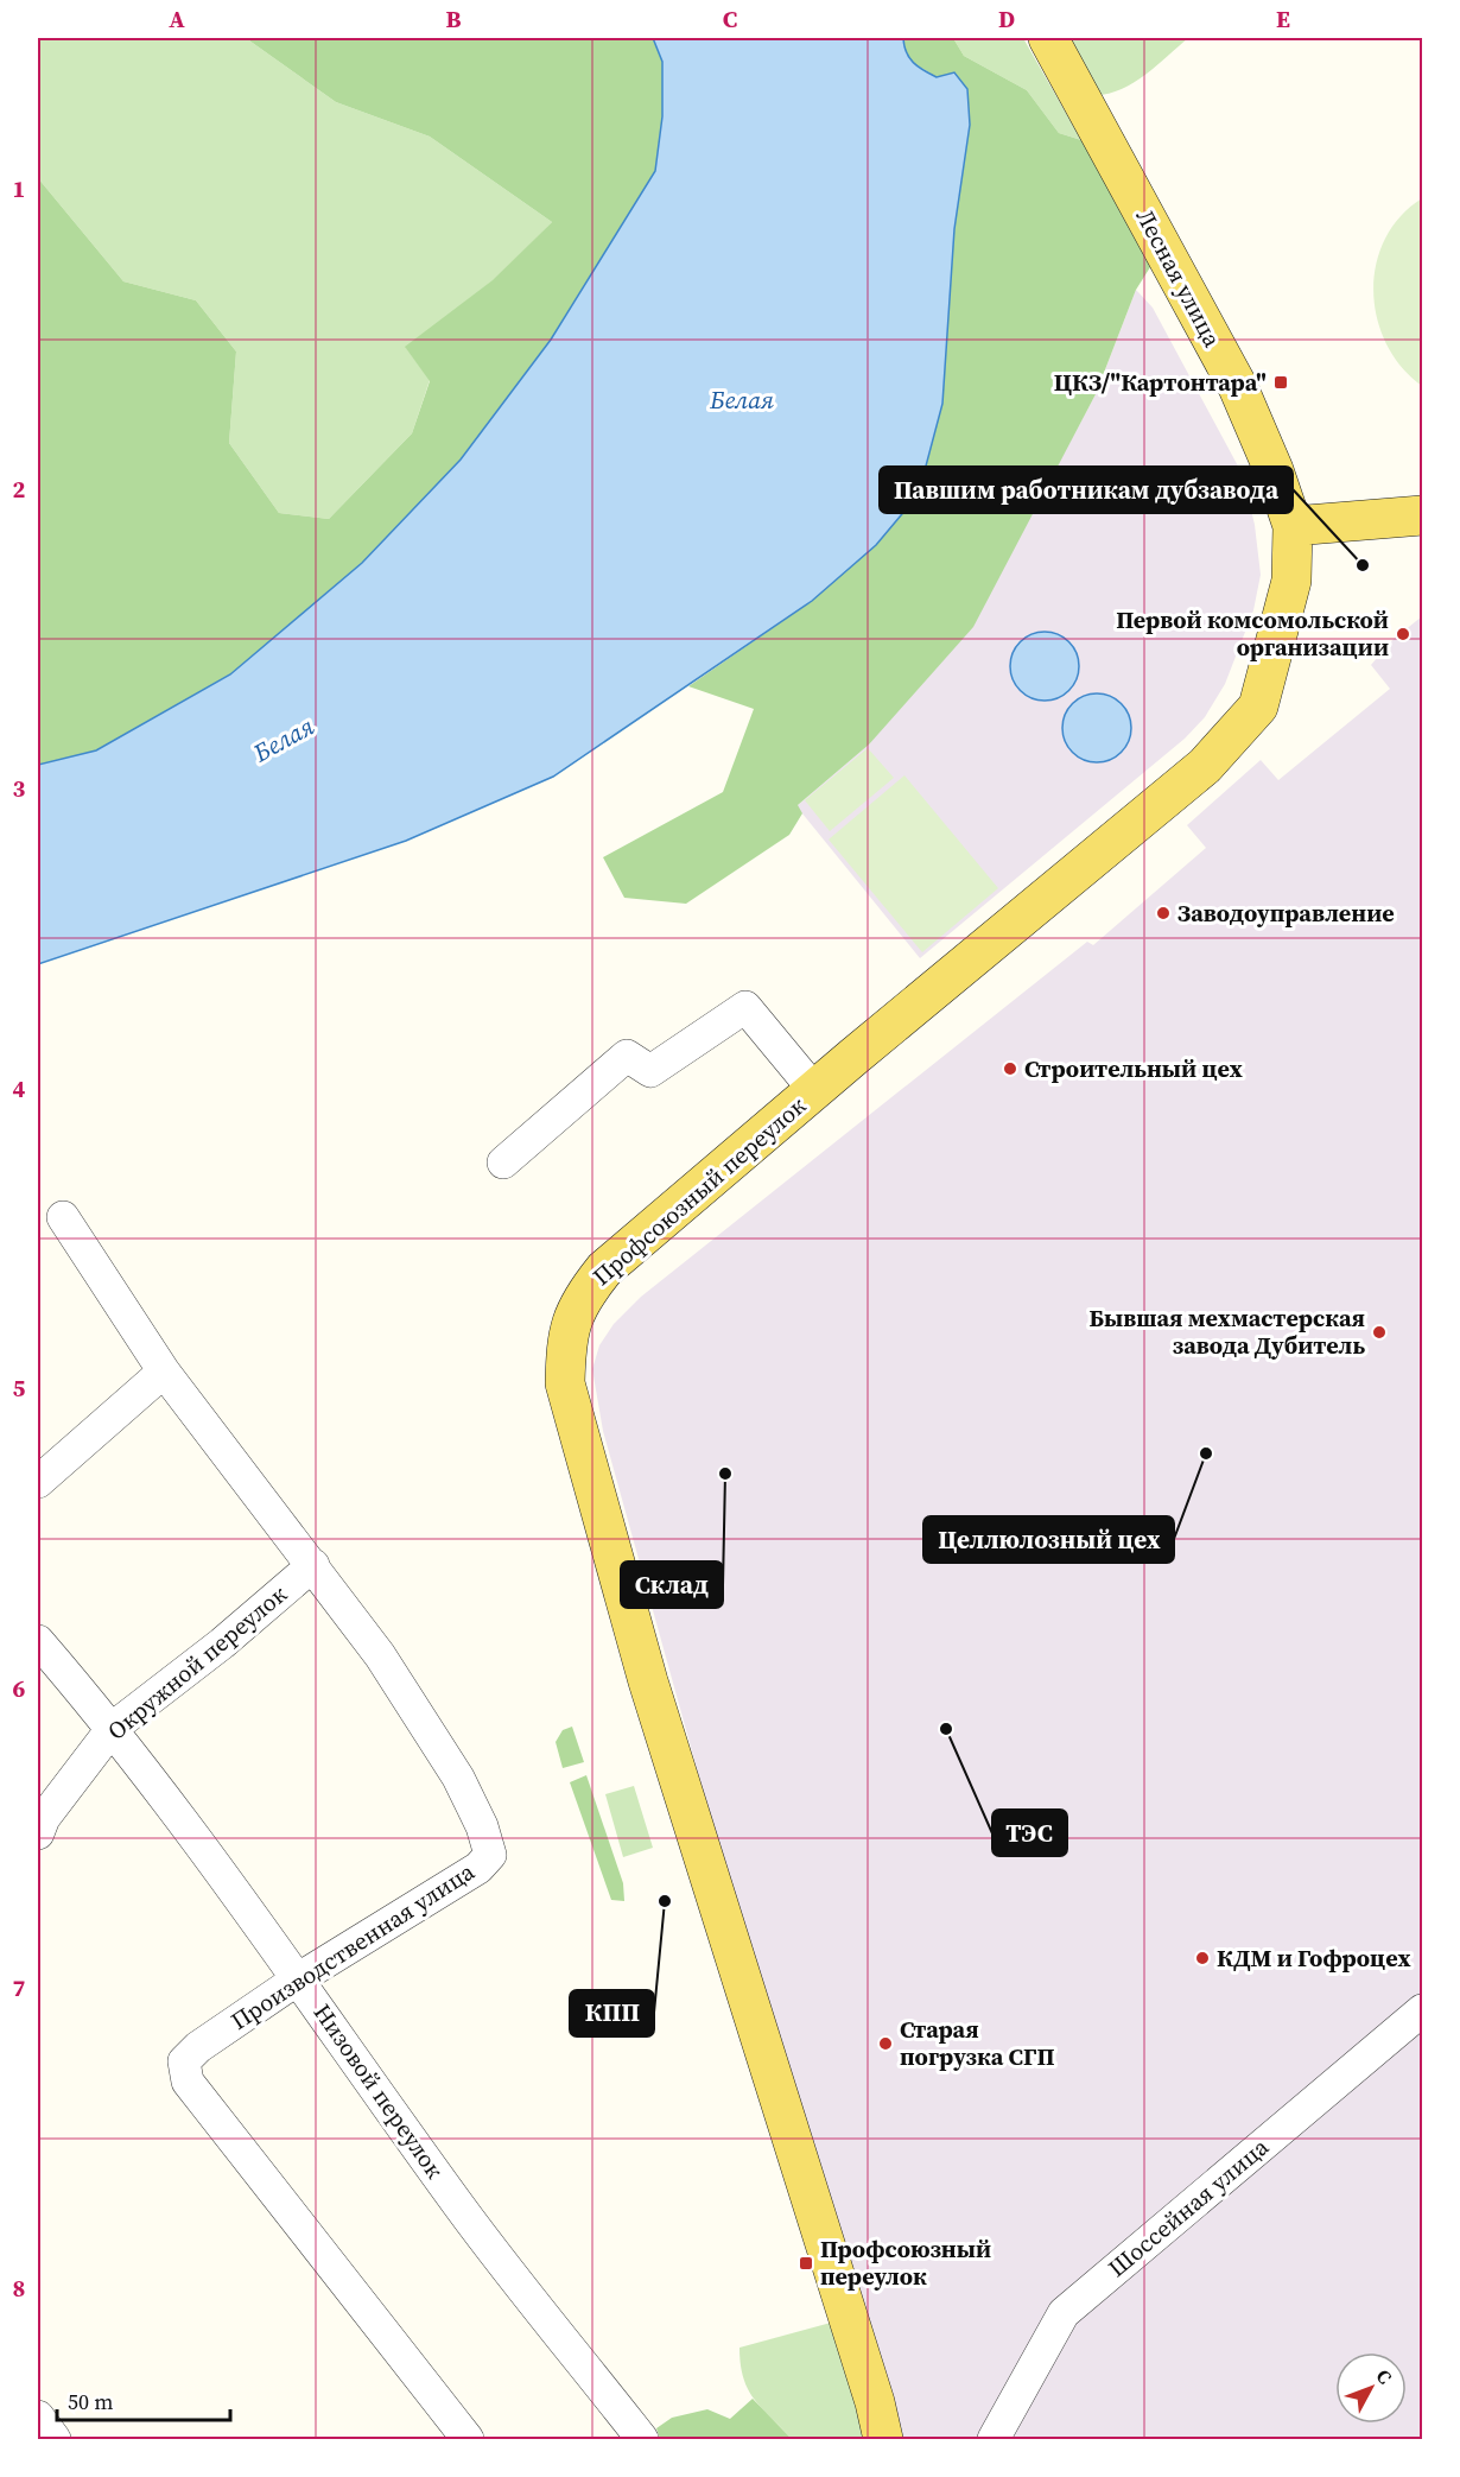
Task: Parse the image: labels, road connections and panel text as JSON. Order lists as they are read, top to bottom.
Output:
{
  "streets": {
    "main road": ["Лесная улица", "Профсоюзный переулок"],
    "street": [
      "Окружной переулок",
      "Производственная улица",
      "Низовой переулок",
      "Шоссейная улица"
    ]
  },
  "crossings": [
    ["Лесная улица", "Профсоюзный переулок"],
    ["Окружной переулок", "Производственная улица"],
    ["Окружной переулок", "Низовой переулок"],
    ["Производственная улица", "Низовой переулок"]
  ],
  "water": ["Белая"],
  "places": {
    "transit": ["ЦКЗ/\"Картонтара\"", "Профсоюзный переулок"],
    "other": [
      "Павшим работникам дубзавода",
      "Первой комсомольской организации",
      "Заводоуправление",
      "Строительный цех",
      "Бывшая мехмастерская завода Дубитель",
      "Целлюлозный цех",
      "Склад",
      "ТЭС",
      "КПП",
      "КДМ и Гофроцех",
      "Старая погрузка СГП"
    ]
  },
  "scale_bar": "50 m",
  "north": "top right",
  "grid": {
    "columns": [
      "A",
      "B",
      "C",
      "D",
      "E"
    ],
    "rows": [
      "1",
      "2",
      "3",
      "4",
      "5",
      "6",
      "7",
      "8"
    ]
  }
}
